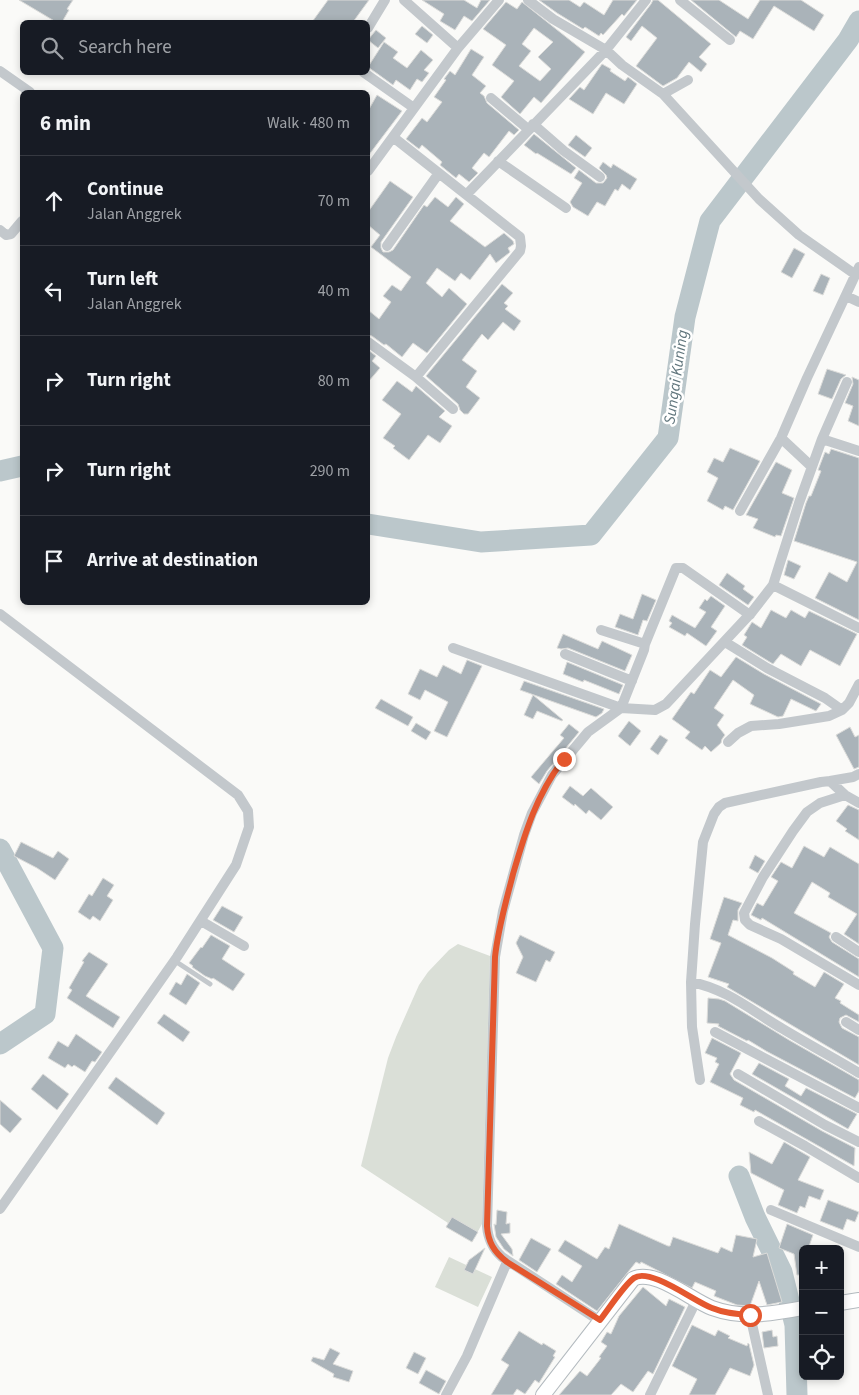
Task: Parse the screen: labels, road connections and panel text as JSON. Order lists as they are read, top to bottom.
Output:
{
  "water": ["Sungai Kuning"],
  "page": {
    "search": "Search here",
    "heading": ["6 min", "Walk · 480 m"],
    "list": [
      ["Continue", "Jalan Anggrek", "70 m"],
      ["Turn left", "Jalan Anggrek", "40 m"],
      ["Turn right", "80 m"],
      ["Turn right", "290 m"],
      "Arrive at destination"
    ],
    "map_buttons": ["+", "−"]
  }
}
